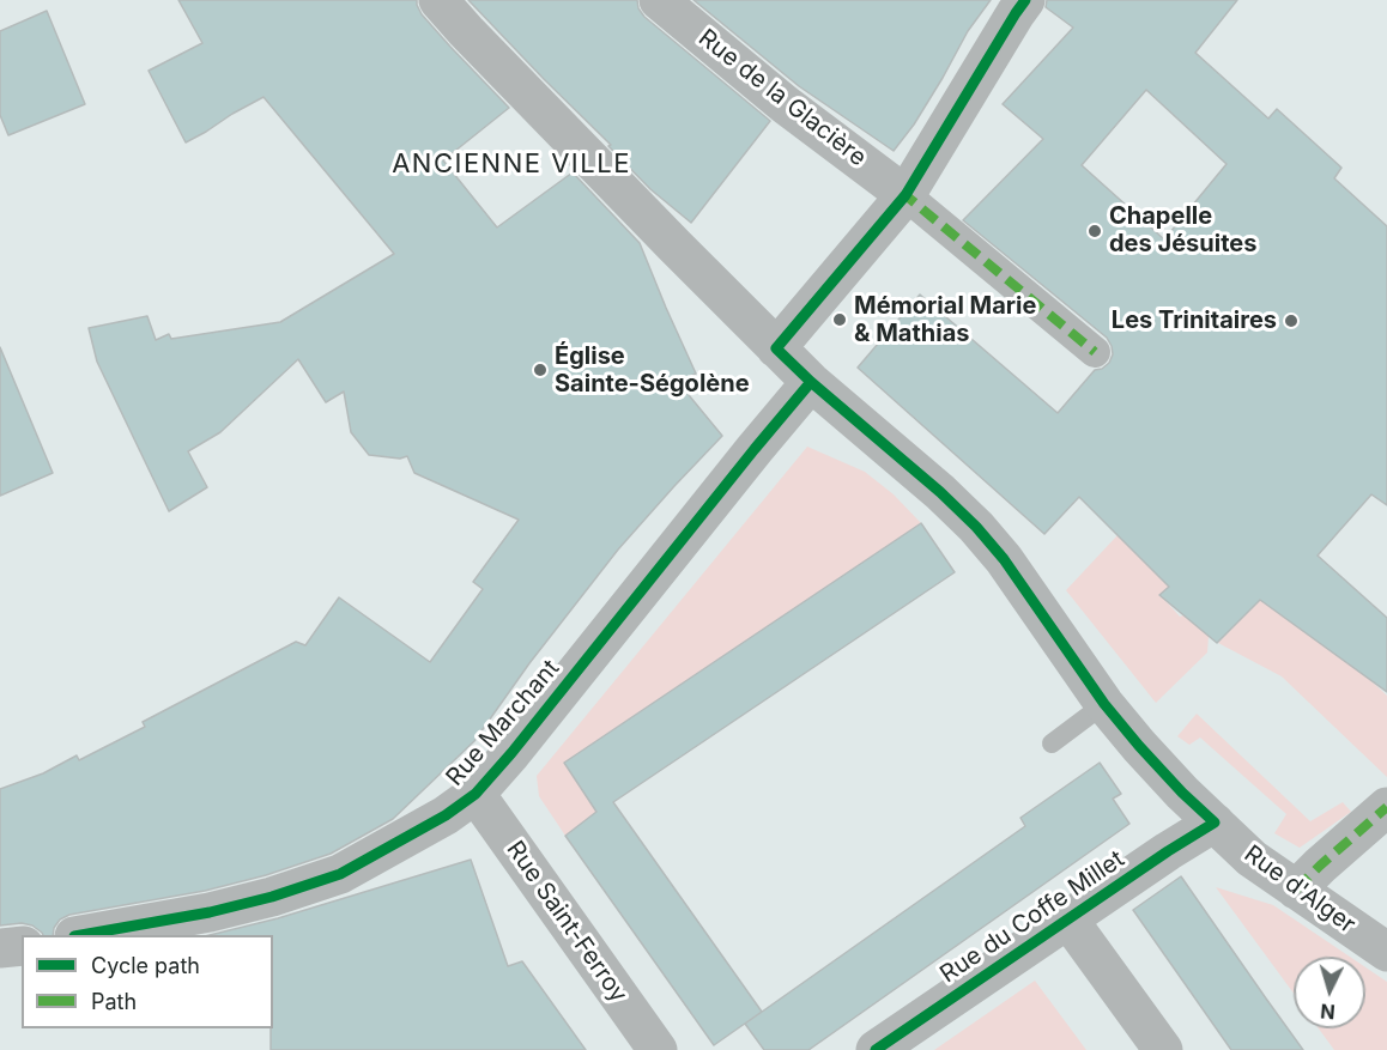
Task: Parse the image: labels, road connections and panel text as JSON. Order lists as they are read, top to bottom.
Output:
{
  "streets": {
    "street": [
      "Rue de la Glacière",
      "Rue Marchant",
      "Rue d'Alger",
      "Rue du Coffe Millet",
      "Rue Saint-Ferroy"
    ]
  },
  "crossings": [
    ["Rue Marchant", "Rue d'Alger"],
    ["Rue Marchant", "Rue Saint-Ferroy"],
    ["Rue d'Alger", "Rue du Coffe Millet"]
  ],
  "districts": ["ANCIENNE VILLE"],
  "places": [
    "Chapelle des Jésuites",
    "Mémorial Marie & Mathias",
    "Les Trinitaires",
    "Église Sainte-Ségolène"
  ],
  "legend": ["Cycle path", "Path"],
  "north": "bottom"
}
